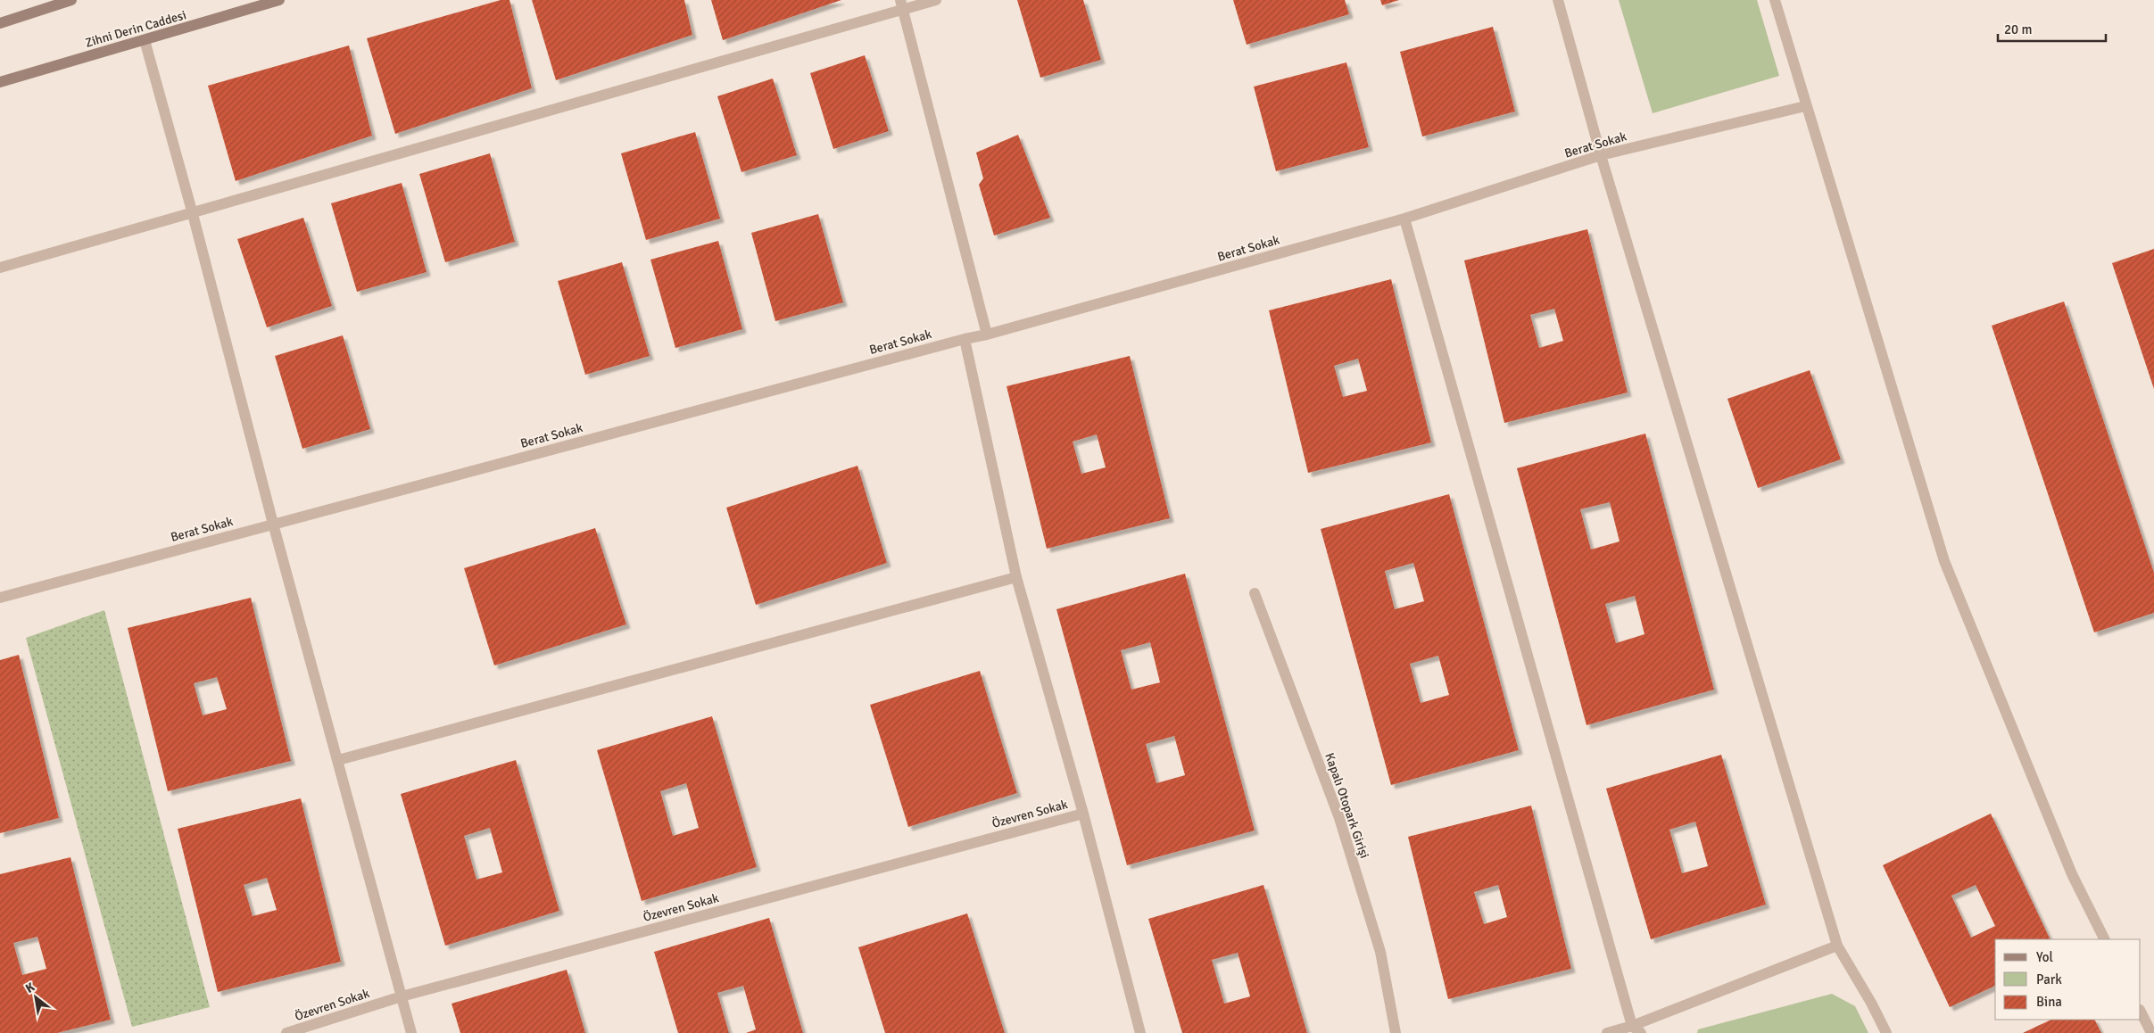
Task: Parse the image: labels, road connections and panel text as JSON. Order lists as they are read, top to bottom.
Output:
{
  "streets": {
    "main road": ["Zihni Derin Caddesi"],
    "street": ["Berat Sokak", "Kapalı Otopark Girişi", "Özevren Sokak"]
  },
  "legend": ["Yol", "Park", "Bina"],
  "scale_bar": "20 m",
  "north": "top left"
}
